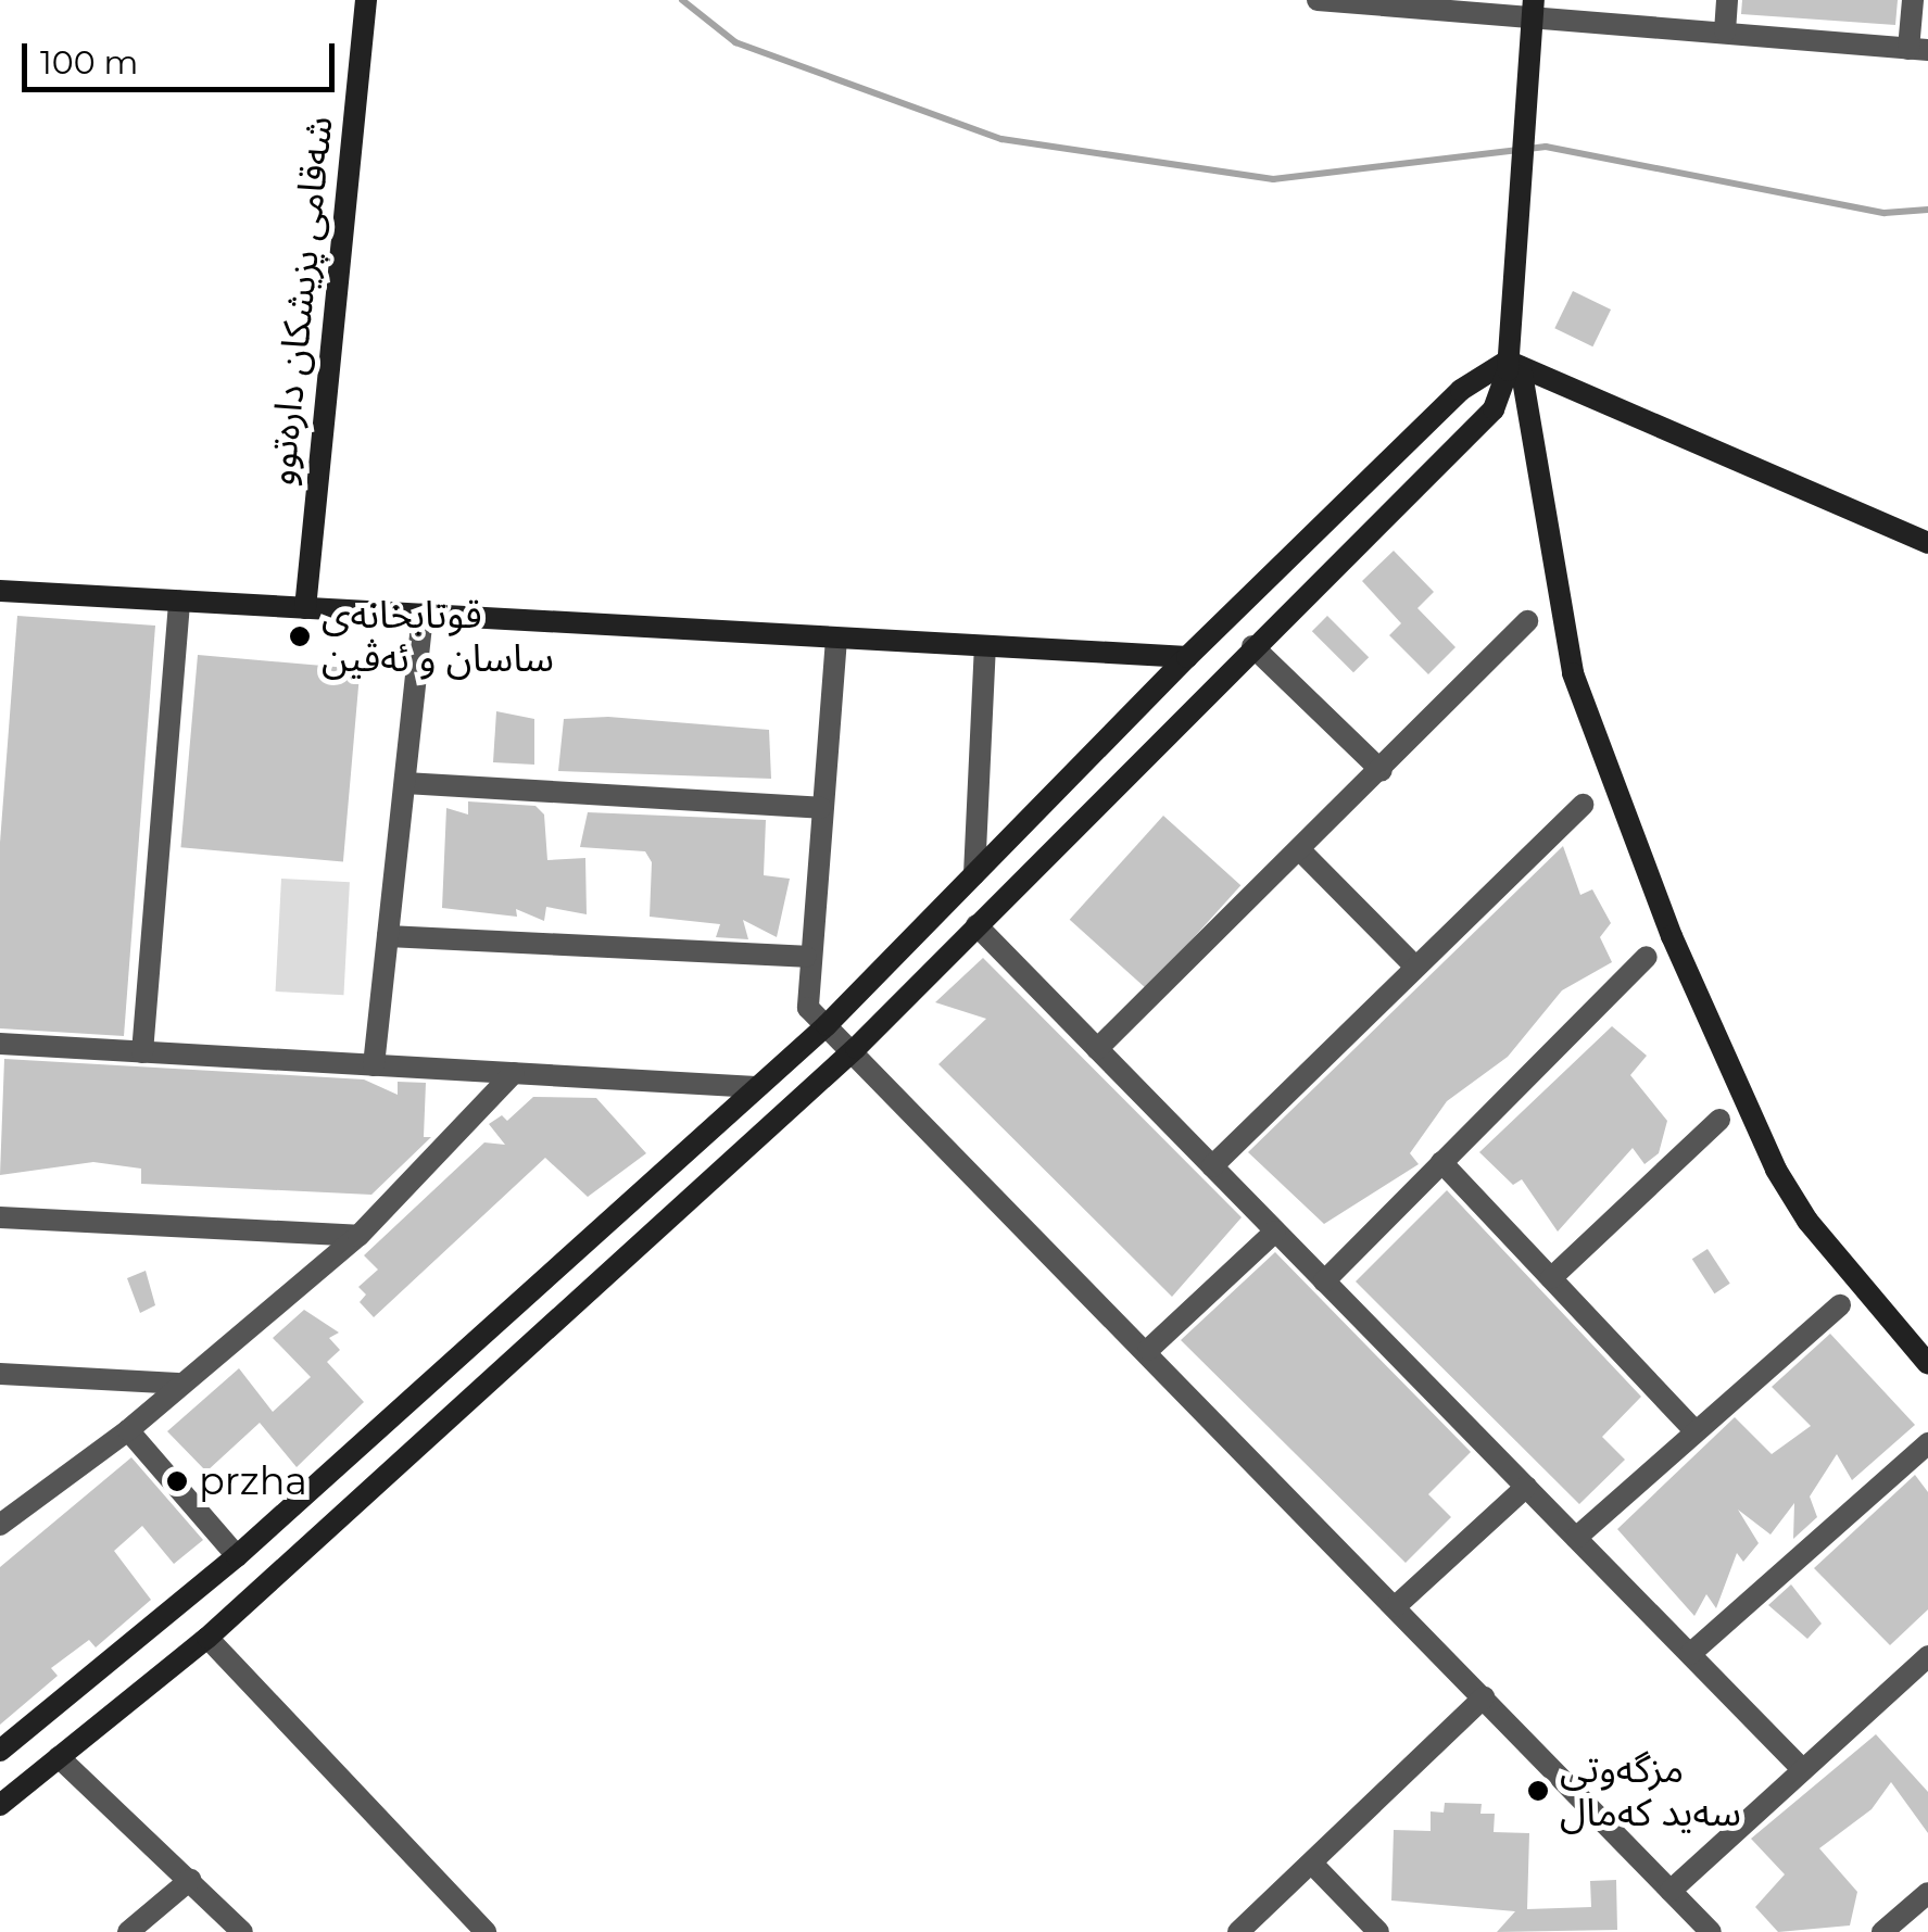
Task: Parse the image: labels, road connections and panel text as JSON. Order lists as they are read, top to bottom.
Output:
{
  "streets": {
    "street": ["شەقامی پزیشکان دارەتوو"]
  },
  "places": ["قوتابخانەی ساسان و ئەڤین", "przha", "مزگەوتی سەید کەمال"],
  "scale_bar": "100 m"
}
